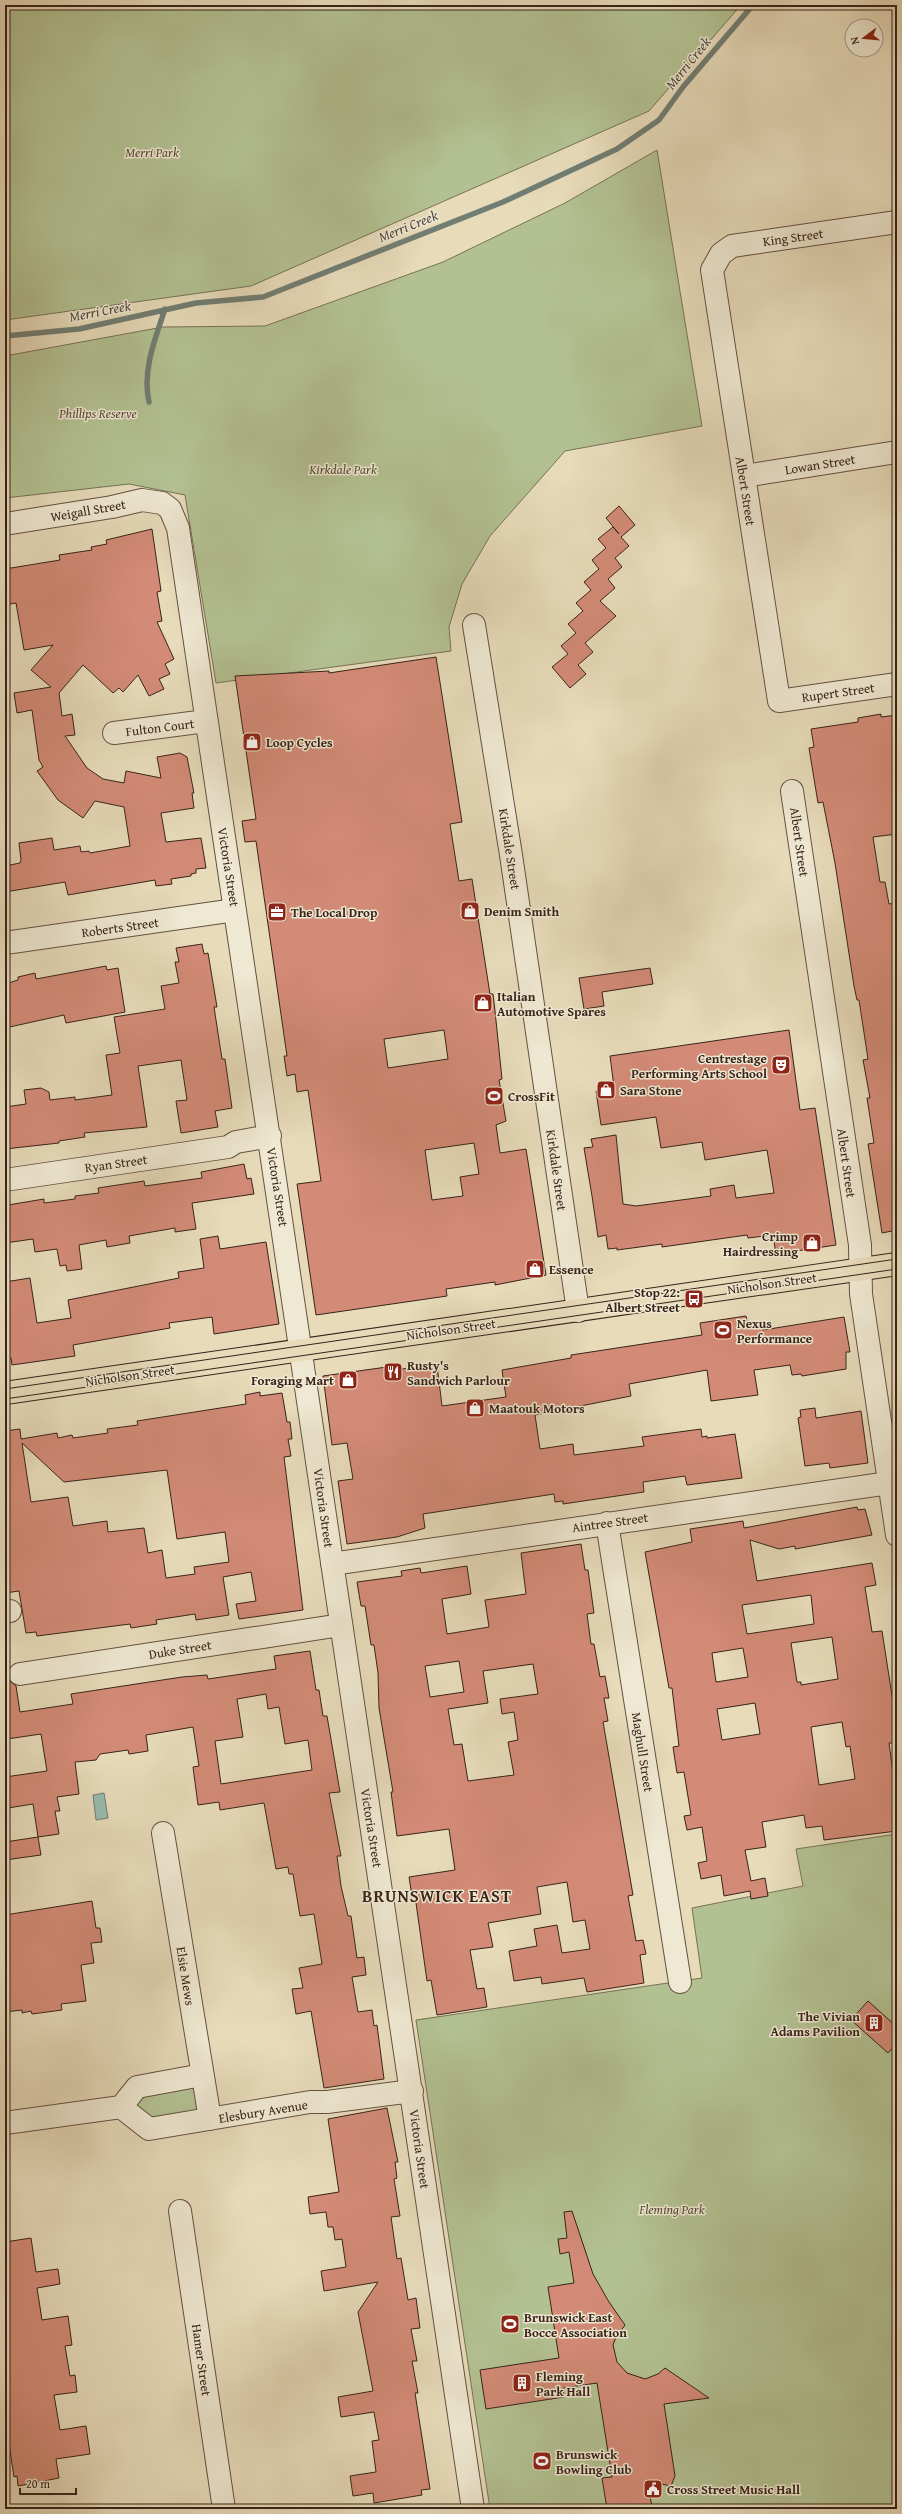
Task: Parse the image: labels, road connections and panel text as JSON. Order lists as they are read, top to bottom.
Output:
{
  "streets": {
    "main road": ["Nicholson Street"],
    "street": [
      "King Street",
      "Lowan Street",
      "Albert Street",
      "Weigall Street",
      "Rupert Street",
      "Fulton Court",
      "Kirkdale Street",
      "Victoria Street",
      "Roberts Street",
      "Ryan Street",
      "Aintree Street",
      "Duke Street",
      "Maghull Street",
      "Elsie Mews",
      "Elesbury Avenue",
      "Hamer Street"
    ]
  },
  "crossings": [
    ["King Street", "Albert Street"],
    ["Lowan Street", "Albert Street"],
    ["Albert Street", "Rupert Street"],
    ["Albert Street", "Nicholson Street"],
    ["Albert Street", "Aintree Street"],
    ["Weigall Street", "Victoria Street"],
    ["Fulton Court", "Victoria Street"],
    ["Kirkdale Street", "Nicholson Street"],
    ["Victoria Street", "Roberts Street"],
    ["Victoria Street", "Ryan Street"],
    ["Victoria Street", "Nicholson Street"],
    ["Victoria Street", "Aintree Street"],
    ["Victoria Street", "Duke Street"],
    ["Victoria Street", "Elesbury Avenue"],
    ["Aintree Street", "Maghull Street"],
    ["Elsie Mews", "Elesbury Avenue"]
  ],
  "districts": ["BRUNSWICK EAST"],
  "water": ["Merri Creek"],
  "parks": [
    "Merri Park",
    "Phillips Reserve",
    "Kirkdale Park",
    "Fleming Park"
  ],
  "places": {
    "shop": [
      "Loop Cycles",
      "Denim Smith",
      "Italian Automotive Spares",
      "Sara Stone",
      "Crimp Hairdressing",
      "Essence",
      "Foraging Mart",
      "Maatouk Motors"
    ],
    "office": ["The Local Drop"],
    "theatre": ["Centrestage Performing Arts School"],
    "sports": [
      "CrossFit",
      "Nexus Performance",
      "Brunswick East Bocce Association",
      "Brunswick Bowling Club"
    ],
    "bus stop": ["Stop 22: Albert Street"],
    "restaurant": ["Rusty's Sandwich Parlour"],
    "building": ["The Vivian Adams Pavilion", "Fleming Park Hall"],
    "public building": ["Cross Street Music Hall"]
  },
  "scale_bar": "20 m",
  "north": "left"
}
